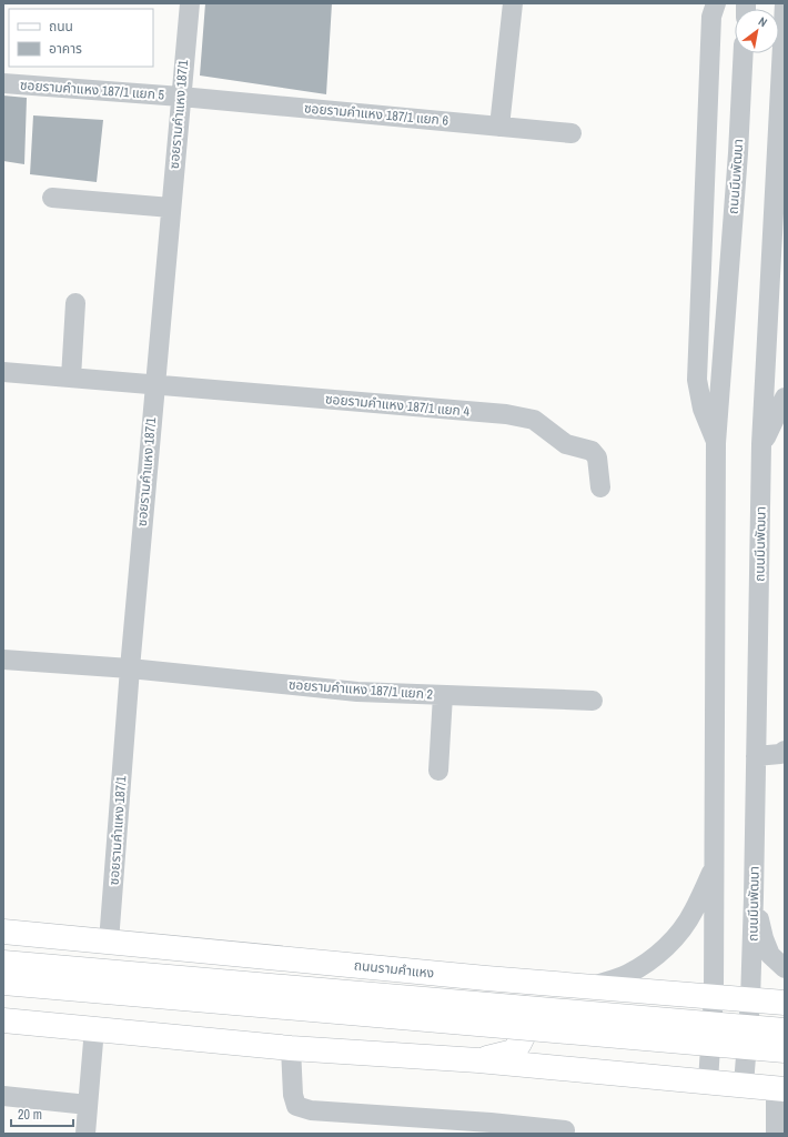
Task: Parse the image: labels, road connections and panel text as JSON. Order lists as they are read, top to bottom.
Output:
{
  "streets": {
    "main road": ["ถนนรามคำแหง"],
    "street": [
      "ซอยรามคำแหง 187/1 แยก 5",
      "ซอยรามคำแหง 187/1",
      "ซอยรามคำแหง 187/1 แยก 6",
      "ถนนมีนพัฒนา",
      "ซอยรามคำแหง 187/1 แยก 4",
      "ซอยรามคำแหง 187/1 แยก 2"
    ]
  },
  "crossings": [
    ["ซอยรามคำแหง 187/1 แยก 5", "ซอยรามคำแหง 187/1"],
    ["ซอยรามคำแหง 187/1 แยก 5", "ซอยรามคำแหง 187/1 แยก 6"],
    ["ซอยรามคำแหง 187/1", "ซอยรามคำแหง 187/1 แยก 6"],
    ["ซอยรามคำแหง 187/1", "ซอยรามคำแหง 187/1 แยก 4"],
    ["ซอยรามคำแหง 187/1", "ซอยรามคำแหง 187/1 แยก 2"],
    ["ซอยรามคำแหง 187/1", "ถนนรามคำแหง"],
    ["ถนนมีนพัฒนา", "ถนนรามคำแหง"]
  ],
  "legend": ["ถนน", "อาคาร"],
  "scale_bar": "20 m",
  "north": "top right"
}
